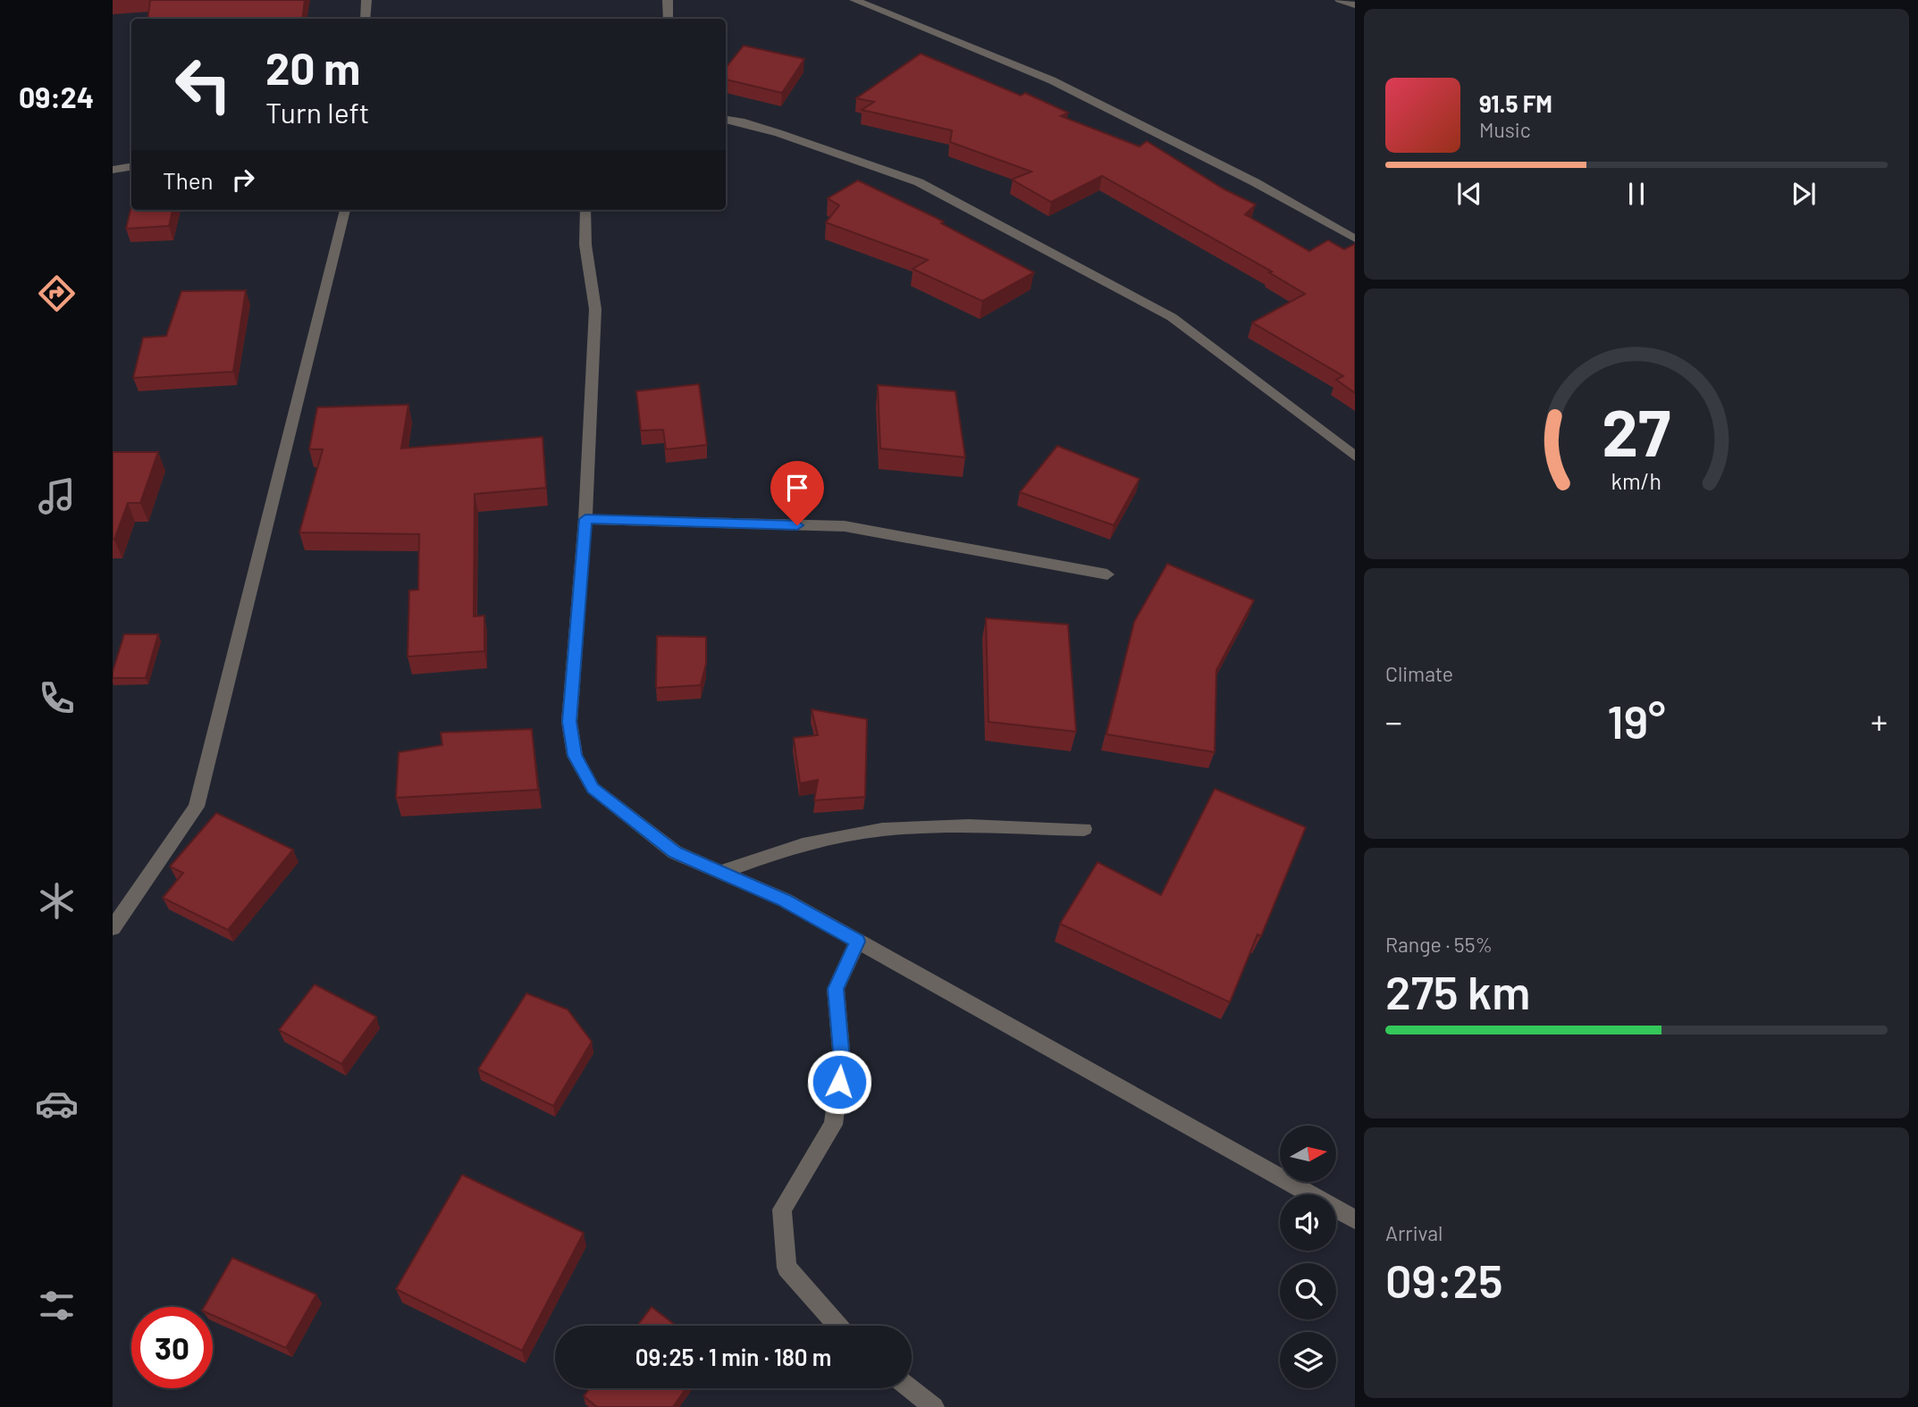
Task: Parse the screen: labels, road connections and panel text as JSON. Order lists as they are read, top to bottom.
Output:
{
  "north": "right",
  "page": {
    "tabs": "09:24",
    "turn": ["20 m", "Turn left"],
    "song": ["91.5 FM", "Music"],
    "then": "Then",
    "tile": [
      "Climate",
      ["Range · 55%", "275 km"],
      ["Arrival", "09:25"]
    ],
    "heat": ["−", "19°", "+"],
    "limit": "30",
    "trip": "09:25 · 1 min · 180 m",
    "gauge": ["27", "km/h"]
  }
}
